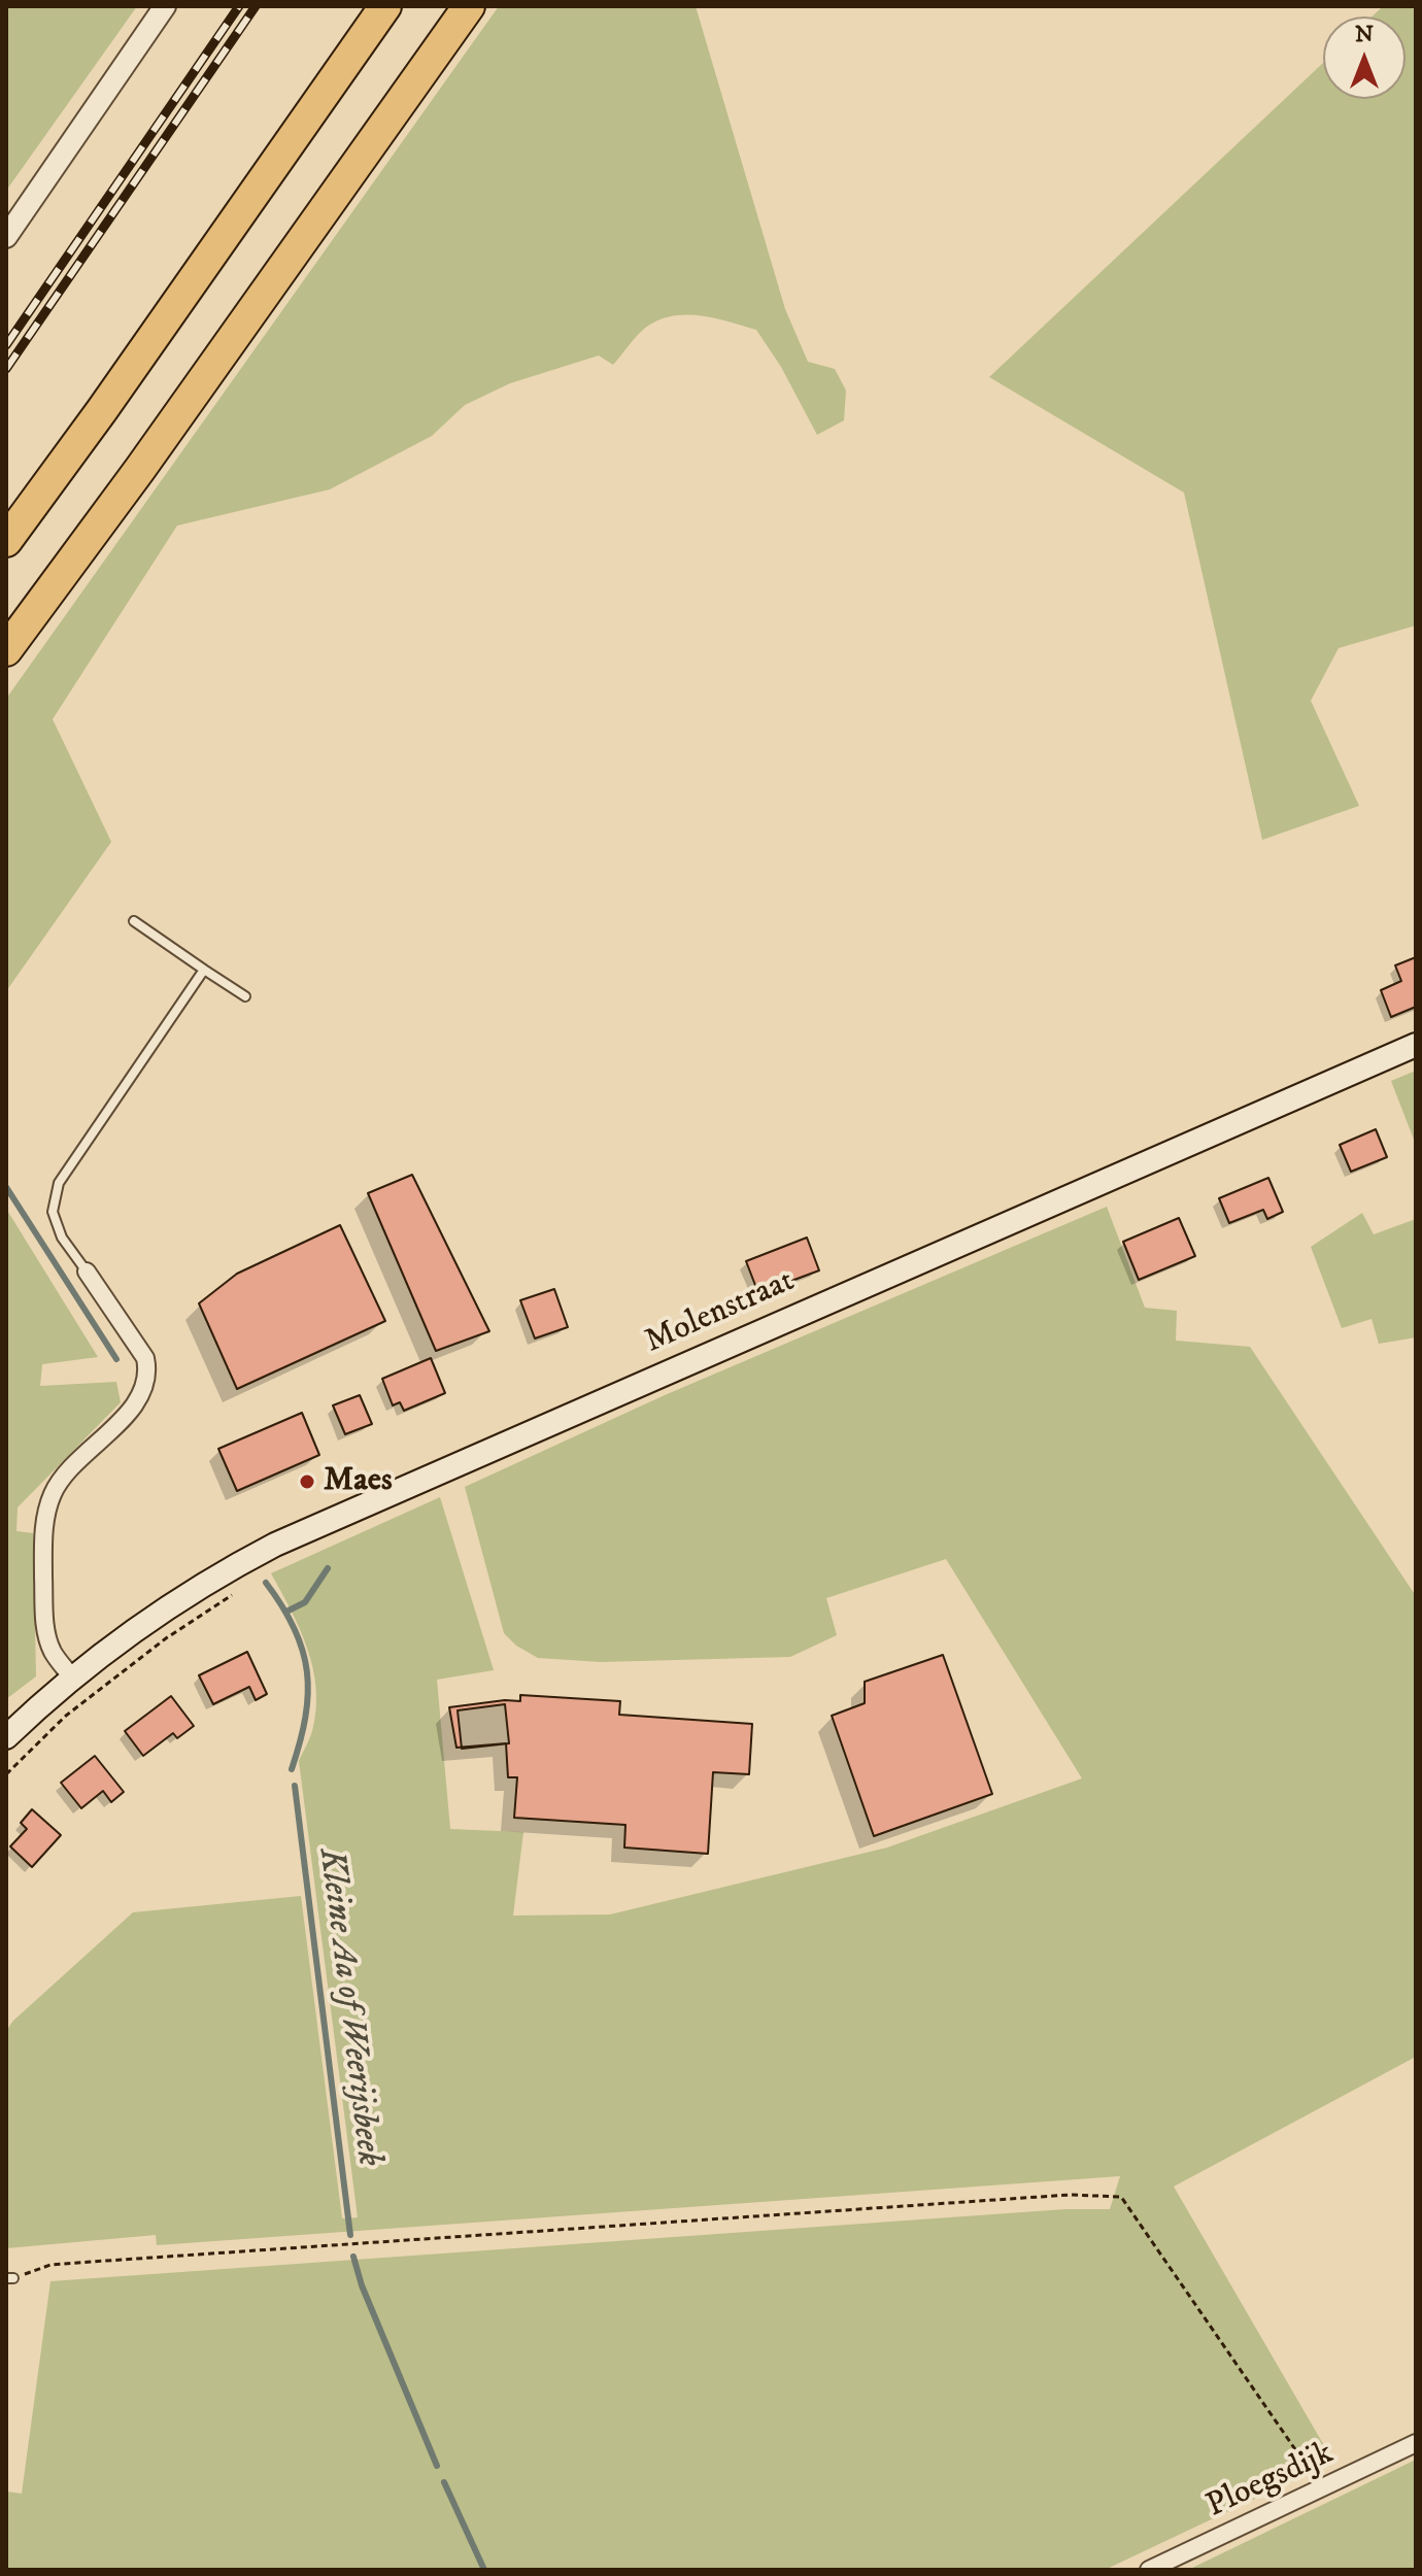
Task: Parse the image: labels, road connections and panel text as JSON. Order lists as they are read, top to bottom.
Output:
{
  "streets": {
    "main road": ["Molenstraat"],
    "street": ["Ploegsdijk"]
  },
  "water": ["Kleine Aa of Weerijsbeek"],
  "places": ["Maes"],
  "north": "top"
}
